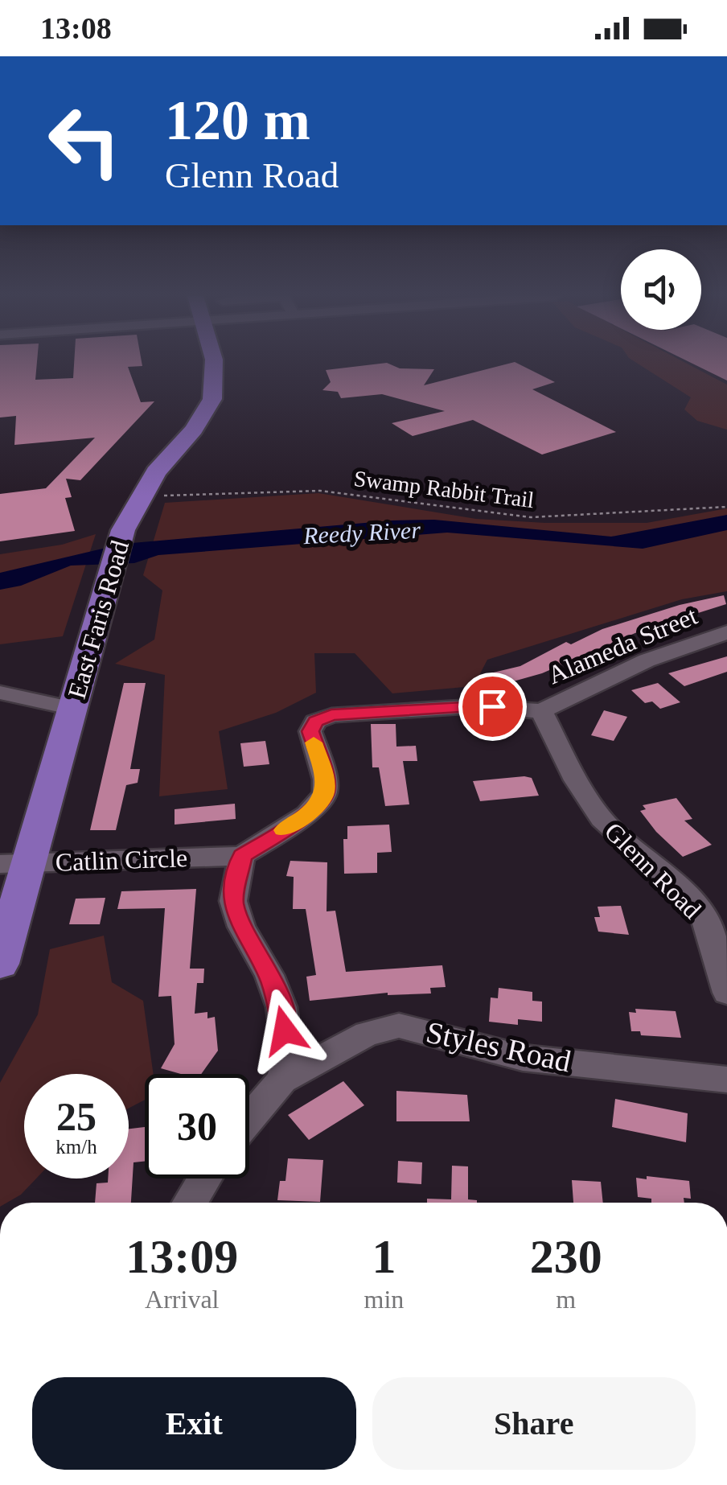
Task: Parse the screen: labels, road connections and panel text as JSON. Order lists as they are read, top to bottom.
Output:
{
  "streets": {
    "main road": ["East Faris Road"],
    "street": [
      "Alameda Street",
      "Catlin Circle",
      "Glenn Road",
      "Styles Road"
    ],
    "path": ["Swamp Rabbit Trail"]
  },
  "crossings": [
    ["East Faris Road", "Catlin Circle"],
    ["Alameda Street", "Glenn Road"]
  ],
  "water": ["Reedy River"],
  "page": {
    "status": "13:08",
    "turn": ["120 m", "Glenn Road"],
    "speed": "25 km/h",
    "limit": "30",
    "eta": [
      "13:09",
      "Arrival",
      "1",
      "min",
      "230",
      "m"
    ],
    "buttons": ["Exit", "Share"]
  }
}
